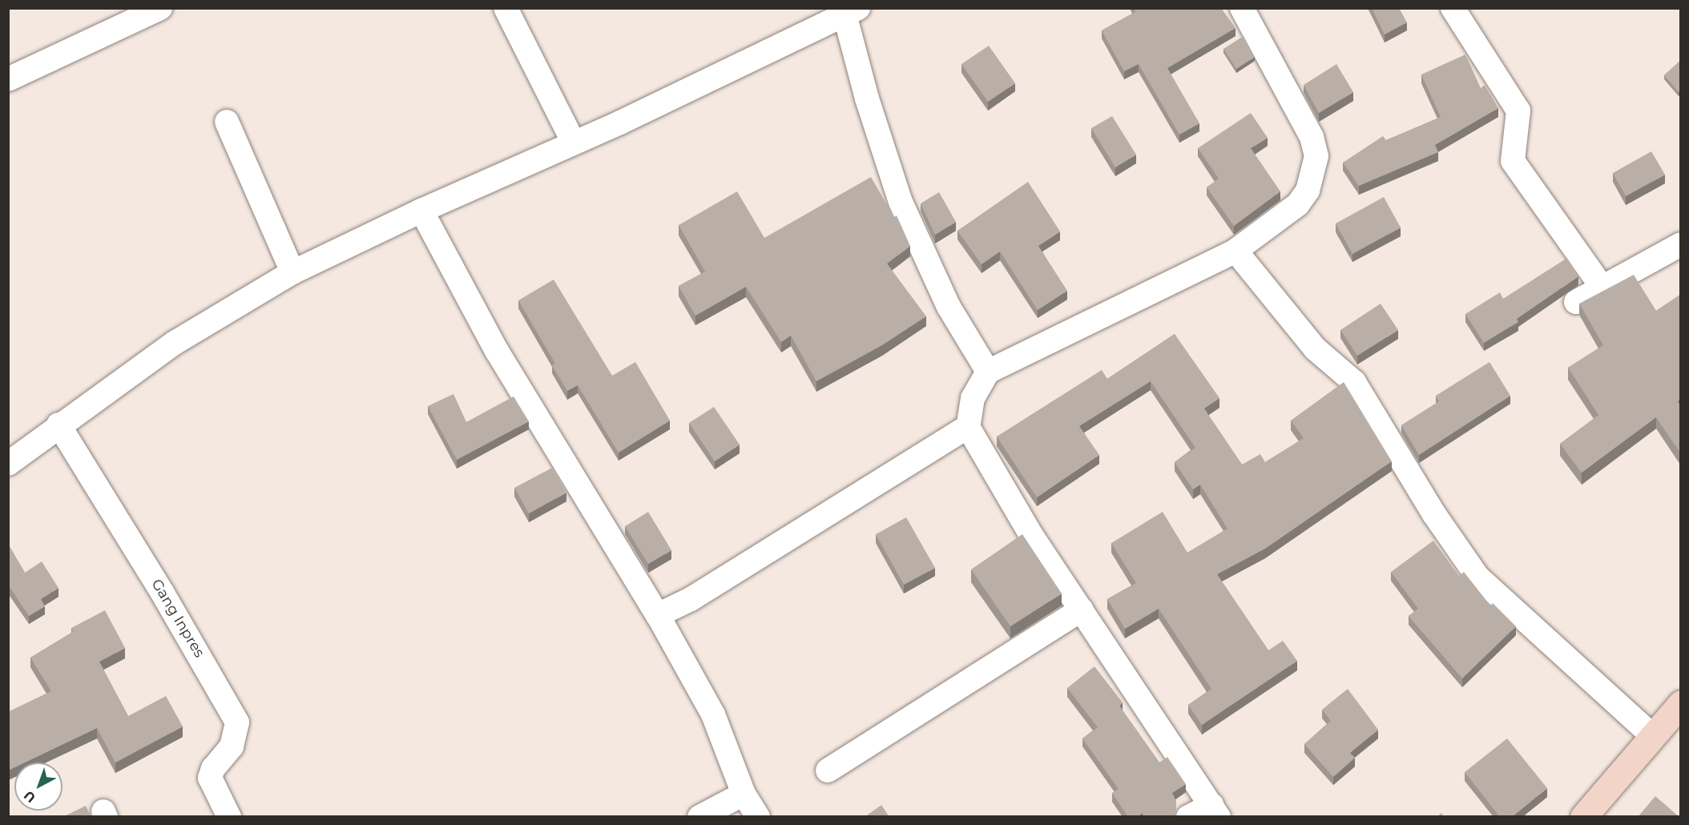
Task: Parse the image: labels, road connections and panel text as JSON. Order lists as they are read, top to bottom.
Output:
{
  "streets": {
    "street": ["Gang Inpres"]
  },
  "north": "bottom left"
}
